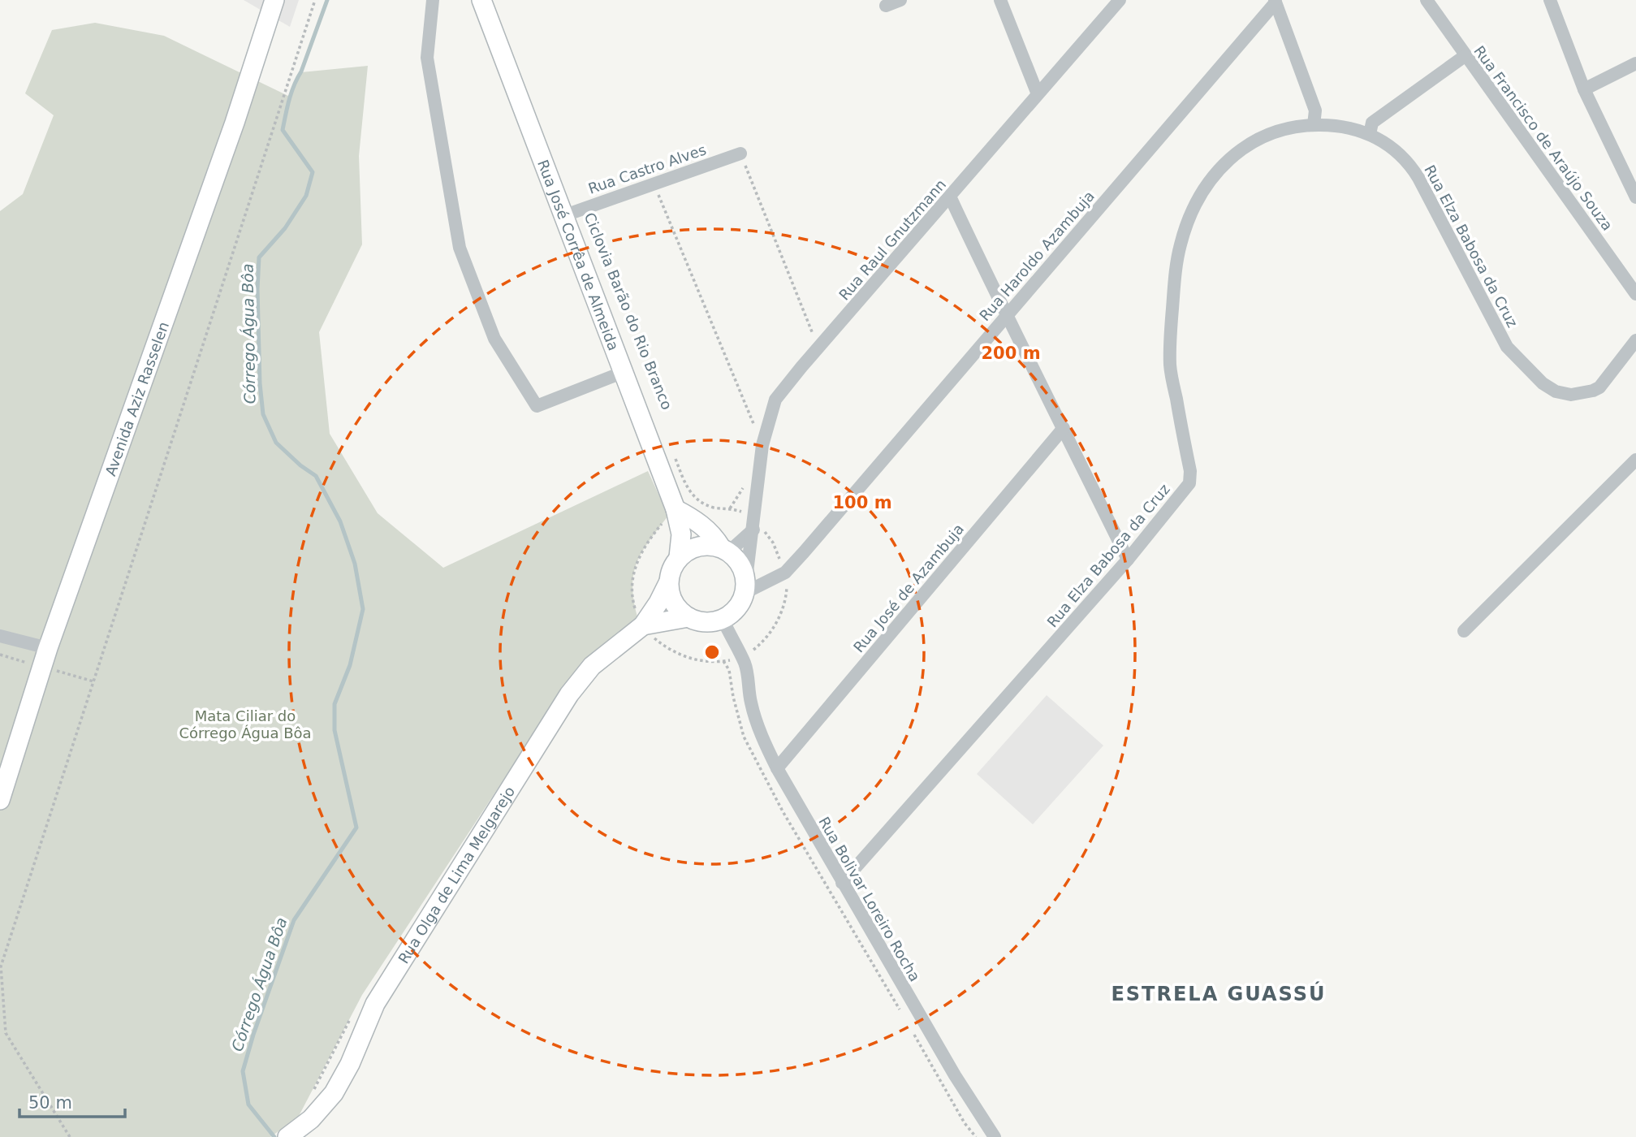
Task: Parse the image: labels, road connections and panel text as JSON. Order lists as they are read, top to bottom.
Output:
{
  "streets": {
    "street": [
      "Rua Francisco de Araújo Souza",
      "Rua Castro Alves",
      "Rua Raul Gnutzmann",
      "Rua Elza Babosa da Cruz",
      "Rua José Corrêa de Almeida",
      "Rua Haroldo Azambuja",
      "Avenida Aziz Rasselen",
      "Rua José de Azambuja",
      "Rua Olga de Lima Melgarejo",
      "Rua Bolivar Loreiro Rocha"
    ]
  },
  "crossings": [
    ["Rua Castro Alves", "Rua José Corrêa de Almeida"],
    ["Rua Raul Gnutzmann", "Rua José Corrêa de Almeida"],
    ["Rua Raul Gnutzmann", "Rua Haroldo Azambuja"],
    ["Rua Raul Gnutzmann", "Rua Olga de Lima Melgarejo"],
    ["Rua Raul Gnutzmann", "Rua Bolivar Loreiro Rocha"],
    ["Rua Elza Babosa da Cruz", "Rua Bolivar Loreiro Rocha"],
    ["Rua José Corrêa de Almeida", "Rua Haroldo Azambuja"],
    ["Rua José Corrêa de Almeida", "Rua Olga de Lima Melgarejo"],
    ["Rua José Corrêa de Almeida", "Rua Bolivar Loreiro Rocha"],
    ["Rua Haroldo Azambuja", "Rua Olga de Lima Melgarejo"],
    ["Rua Haroldo Azambuja", "Rua Bolivar Loreiro Rocha"],
    ["Rua José de Azambuja", "Rua Bolivar Loreiro Rocha"],
    ["Rua Olga de Lima Melgarejo", "Rua Bolivar Loreiro Rocha"]
  ],
  "districts": ["ESTRELA GUASSÚ"],
  "water": ["Córrego Água Bôa"],
  "parks": ["Mata Ciliar do Córrego Água Bôa"],
  "scale_bar": "50 m",
  "rings": ["200 m", "100 m"]
}
